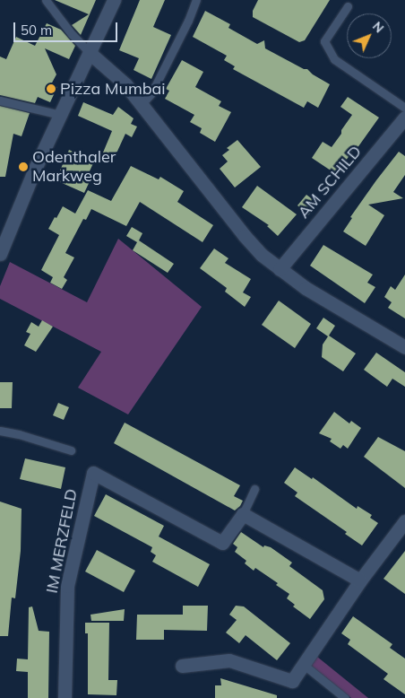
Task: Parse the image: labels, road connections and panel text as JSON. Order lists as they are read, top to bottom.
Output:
{
  "streets": {
    "street": ["AM SCHILD", "IM MERZFELD"]
  },
  "places": ["Pizza Mumbai", "Odenthaler Markweg"],
  "scale_bar": "50 m",
  "north": "top right"
}
